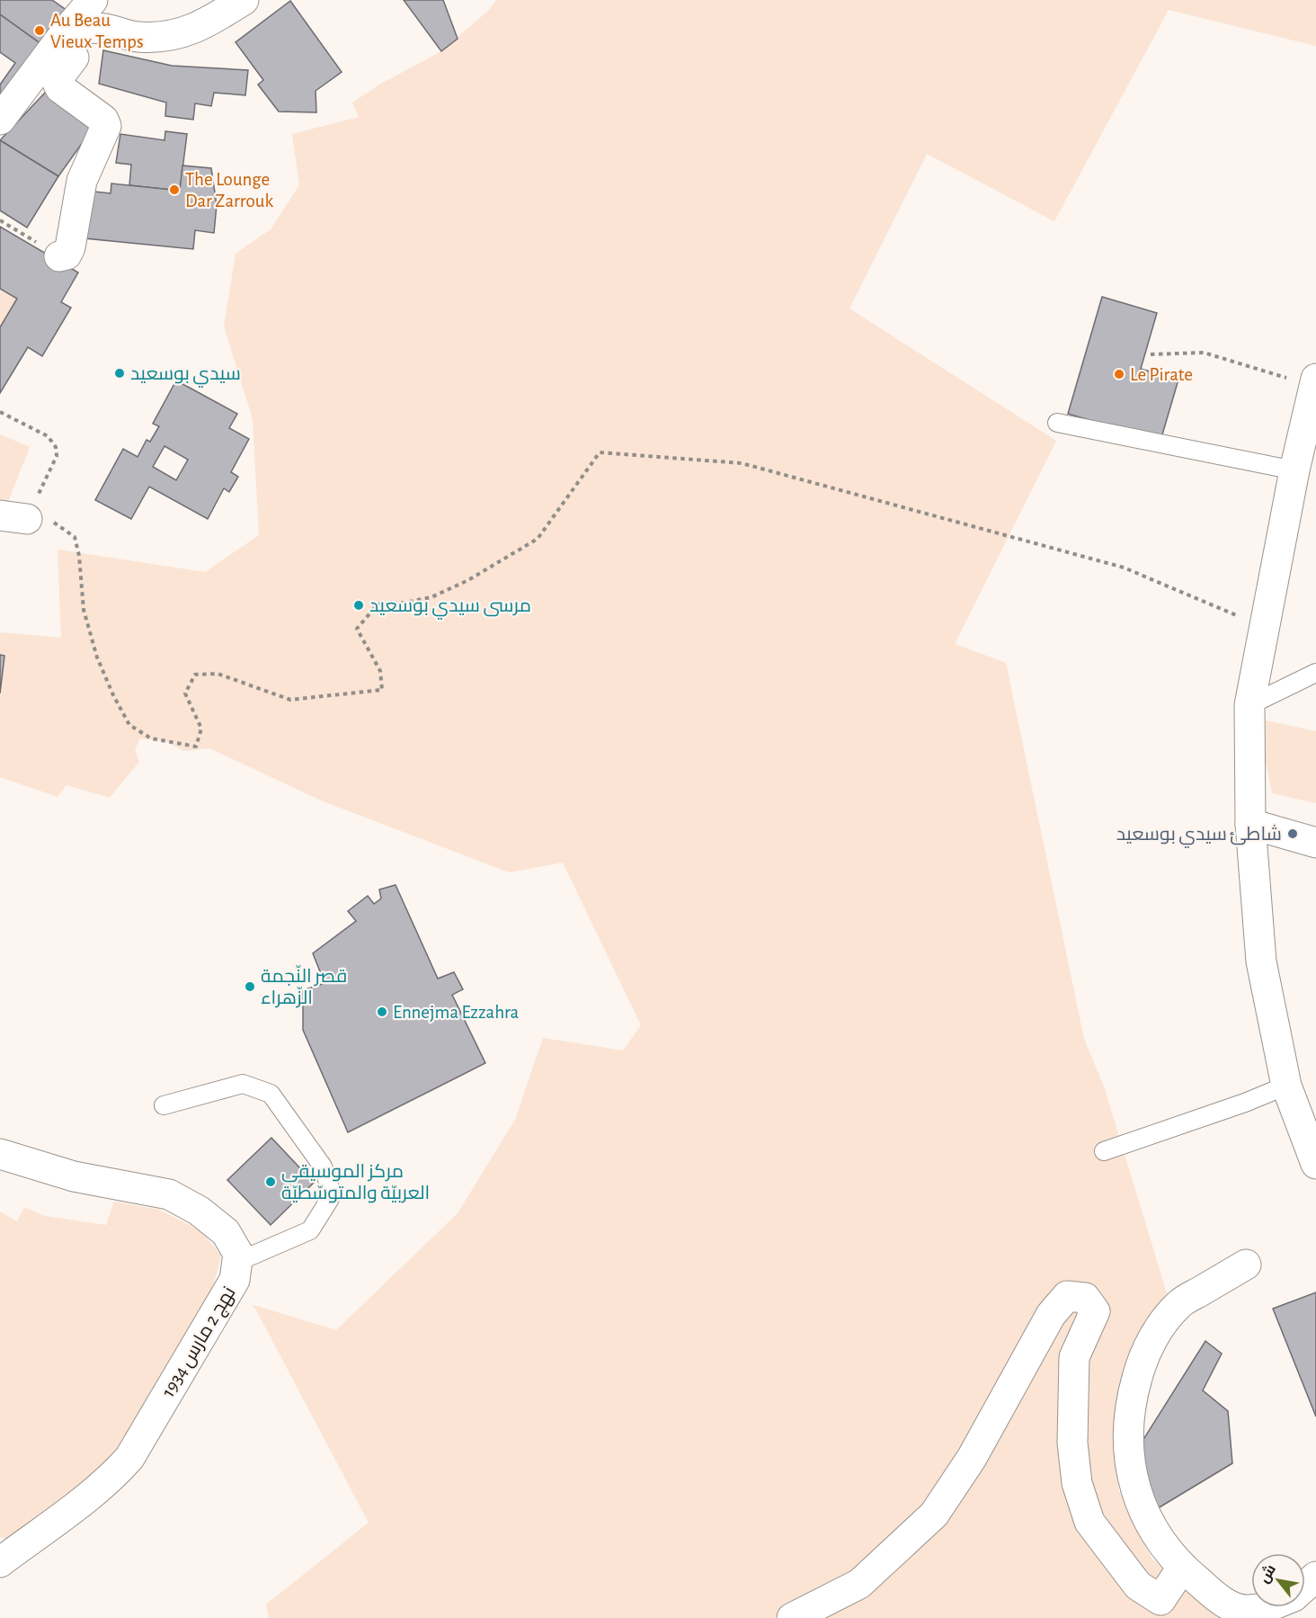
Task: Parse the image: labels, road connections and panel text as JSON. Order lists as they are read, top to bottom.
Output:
{
  "streets": {
    "street": ["نهج 2 مارس 1934"]
  },
  "places": [
    "Au Beau Vieux Temps",
    "The Lounge Dar Zarrouk",
    "سيدي بوسعيد",
    "Le Pirate",
    "مرسى سيدي بوسعيد",
    "شاطئ سيدي بوسعيد",
    "قصر النّجمة الزّهراء",
    "Ennejma Ezzahra",
    "مركز الموسيقى العربيّة والمتوسّطيّة"
  ],
  "north": "top left"
}
